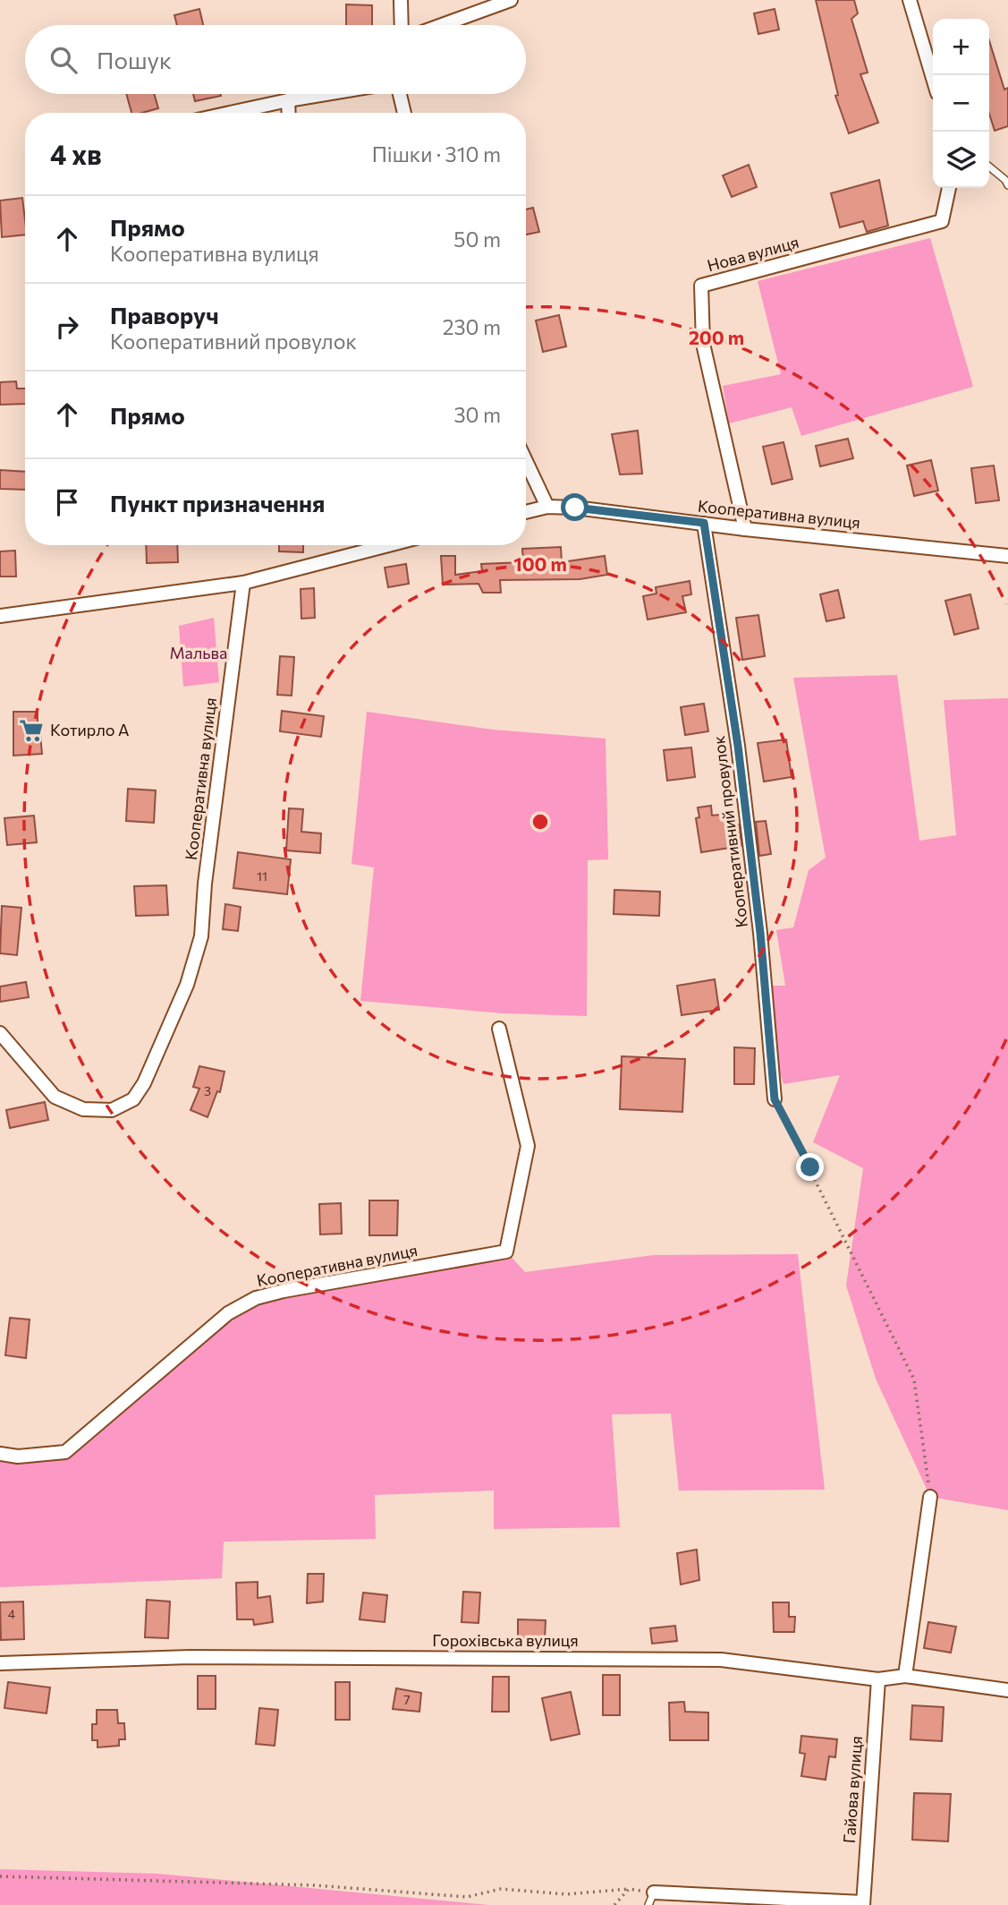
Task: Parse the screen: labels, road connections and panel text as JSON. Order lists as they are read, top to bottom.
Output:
{
  "streets": {
    "street": [
      "Нова вулиця",
      "Кооперативна вулиця",
      "Кооперативний провулок",
      "Горохівська вулиця",
      "Гайова вулиця"
    ]
  },
  "crossings": [
    ["Нова вулиця", "Кооперативна вулиця"],
    ["Кооперативна вулиця", "Кооперативний провулок"],
    ["Горохівська вулиця", "Гайова вулиця"]
  ],
  "parks": ["Мальва"],
  "places": {
    "supermarket": ["Котирло А"]
  },
  "house_numbers": [
    "11",
    "3",
    "4",
    "7"
  ],
  "page": {
    "map_buttons": ["+", "−"],
    "search": "Пошук",
    "heading": ["4 хв", "Пішки · 310 m"],
    "list": [
      ["Прямо", "Кооперативна вулиця", "50 m"],
      ["Праворуч", "Кооперативний провулок", "230 m"],
      ["Прямо", "30 m"],
      "Пункт призначення"
    ]
  },
  "rings": ["200 m", "100 m"]
}
